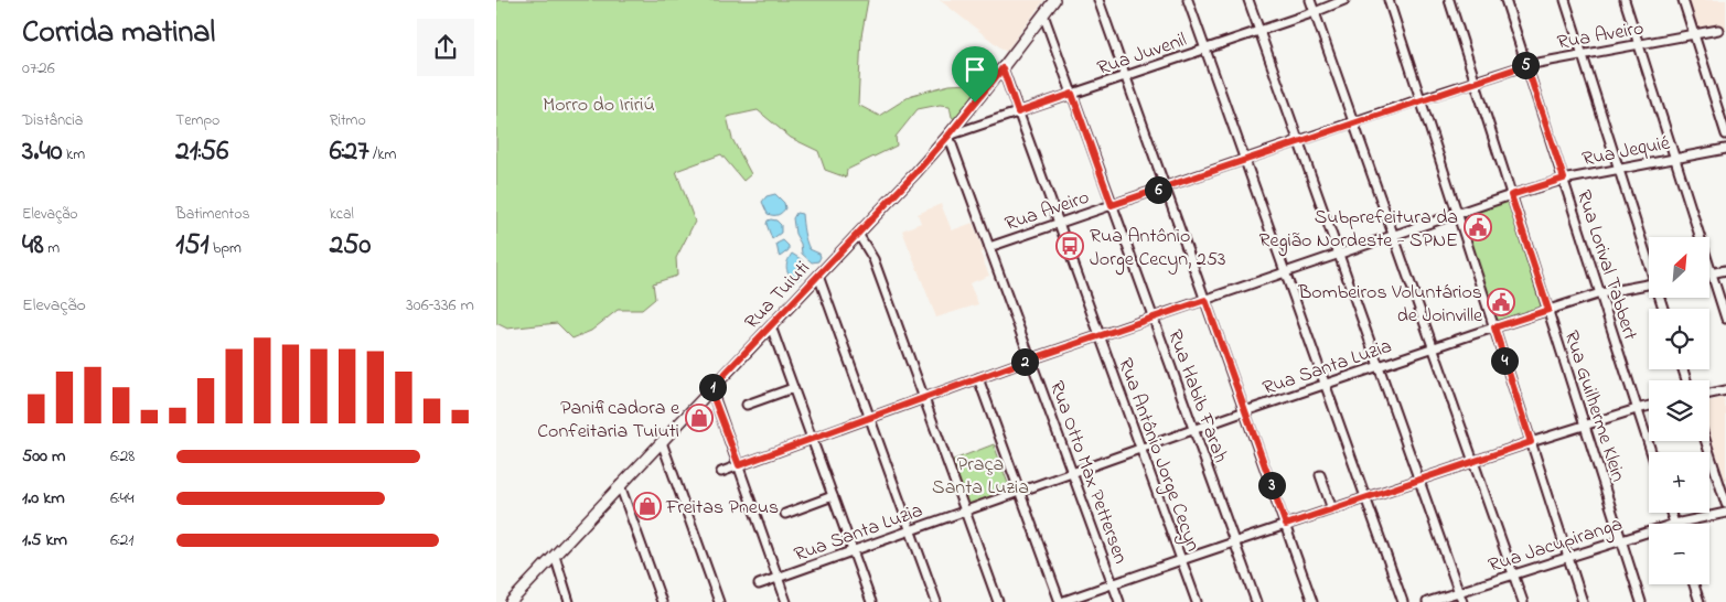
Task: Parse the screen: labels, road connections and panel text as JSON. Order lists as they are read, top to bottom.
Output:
{
  "streets": {
    "main road": ["Rua Tuiuti"],
    "street": [
      "Rua Aveiro",
      "Rua Juvenil",
      "Rua Jequié",
      "Rua Lorival Tabbert",
      "Rua Santa Luzia",
      "Rua Habib Farah",
      "Rua Guilherme Klein",
      "Rua Antônio Jorge Cecyn",
      "Rua Otto Max Pettersen",
      "Rua Jacupiranga"
    ]
  },
  "crossings": [
    ["Rua Aveiro", "Rua Lorival Tabbert"],
    ["Rua Aveiro", "Rua Habib Farah"],
    ["Rua Aveiro", "Rua Guilherme Klein"],
    ["Rua Aveiro", "Rua Antônio Jorge Cecyn"],
    ["Rua Aveiro", "Rua Otto Max Pettersen"],
    ["Rua Juvenil", "Rua Tuiuti"],
    ["Rua Juvenil", "Rua Habib Farah"],
    ["Rua Juvenil", "Rua Antônio Jorge Cecyn"],
    ["Rua Juvenil", "Rua Otto Max Pettersen"],
    ["Rua Jequié", "Rua Lorival Tabbert"],
    ["Rua Jequié", "Rua Habib Farah"],
    ["Rua Jequié", "Rua Guilherme Klein"],
    ["Rua Jequié", "Rua Antônio Jorge Cecyn"],
    ["Rua Jequié", "Rua Otto Max Pettersen"],
    ["Rua Lorival Tabbert", "Rua Santa Luzia"],
    ["Rua Tuiuti", "Rua Habib Farah"],
    ["Rua Tuiuti", "Rua Antônio Jorge Cecyn"],
    ["Rua Tuiuti", "Rua Otto Max Pettersen"],
    ["Rua Santa Luzia", "Rua Habib Farah"],
    ["Rua Santa Luzia", "Rua Guilherme Klein"],
    ["Rua Santa Luzia", "Rua Antônio Jorge Cecyn"],
    ["Rua Santa Luzia", "Rua Otto Max Pettersen"],
    ["Rua Guilherme Klein", "Rua Jacupiranga"]
  ],
  "parks": ["Morro do Iririú", "Praça Santa Luzia"],
  "places": {
    "public building": ["Subprefeitura da Região Nordeste - SPNE", "Bombeiros Voluntários de Joinville"],
    "bus stop": ["Rua Antônio Jorge Cecyn, 253"],
    "shop": ["Panificadora e Confeitaria Tuiuti", "Freitas Pneus"]
  },
  "north": "top right",
  "page": {
    "heading": ["Corrida matinal", "07:26"],
    "pins": [
      "5",
      "6",
      "4",
      "2",
      "1",
      "3"
    ],
    "stats": [
      ["Distância", "3.40 km"],
      ["Tempo", "21:56"],
      ["Ritmo", "6:27 /km"],
      ["Elevação", "48 m"],
      ["Batimentos", "151 bpm"],
      ["kcal", "250"]
    ],
    "map_buttons": ["+", "−"],
    "chart": ["Elevação", "306–336 m"],
    "list": [
      {
        "name": "500 m",
        "note": "6:28"
      },
      {
        "name": "1.0 km",
        "note": "6:44"
      },
      {
        "name": "1.5 km",
        "note": "6:21"
      }
    ]
  }
}
